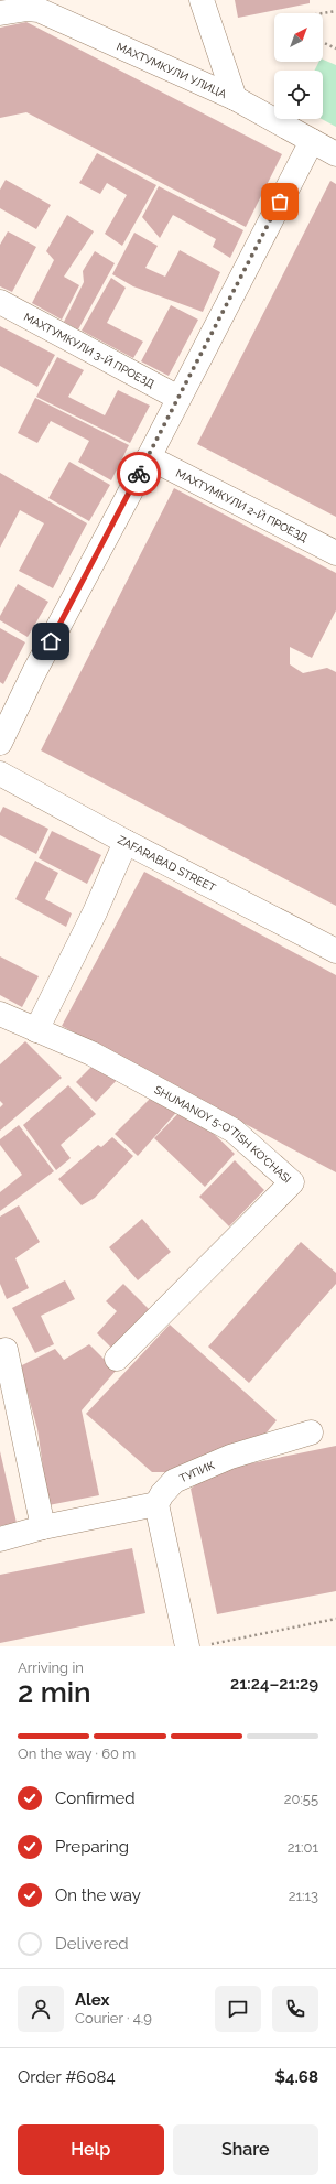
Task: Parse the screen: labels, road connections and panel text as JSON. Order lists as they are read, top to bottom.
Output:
{
  "streets": {
    "street": [
      "МАХТУМКУЛИ УЛИЦА",
      "МАХТУМКУЛИ 3-Й ПРОЕЗД",
      "МАХТУМКУЛИ 2-Й ПРОЕЗД",
      "ZAFARABAD STREET",
      "SHUMANOY 5-O'TISH KO'CHASI",
      "ТУПИК"
    ]
  },
  "north": "top right",
  "page": {
    "heading": ["2 min", "Arriving in", "21:24–21:29"],
    "panel": [
      "Alex",
      "Courier · 4.9",
      "Order #6084",
      "$4.68"
    ],
    "bar": "On the way · 60 m",
    "list": [
      ["Confirmed", "20:55"],
      ["Preparing", "21:01"],
      ["On the way", "21:13"],
      "Delivered"
    ],
    "buttons": ["Help", "Share"]
  }
}
